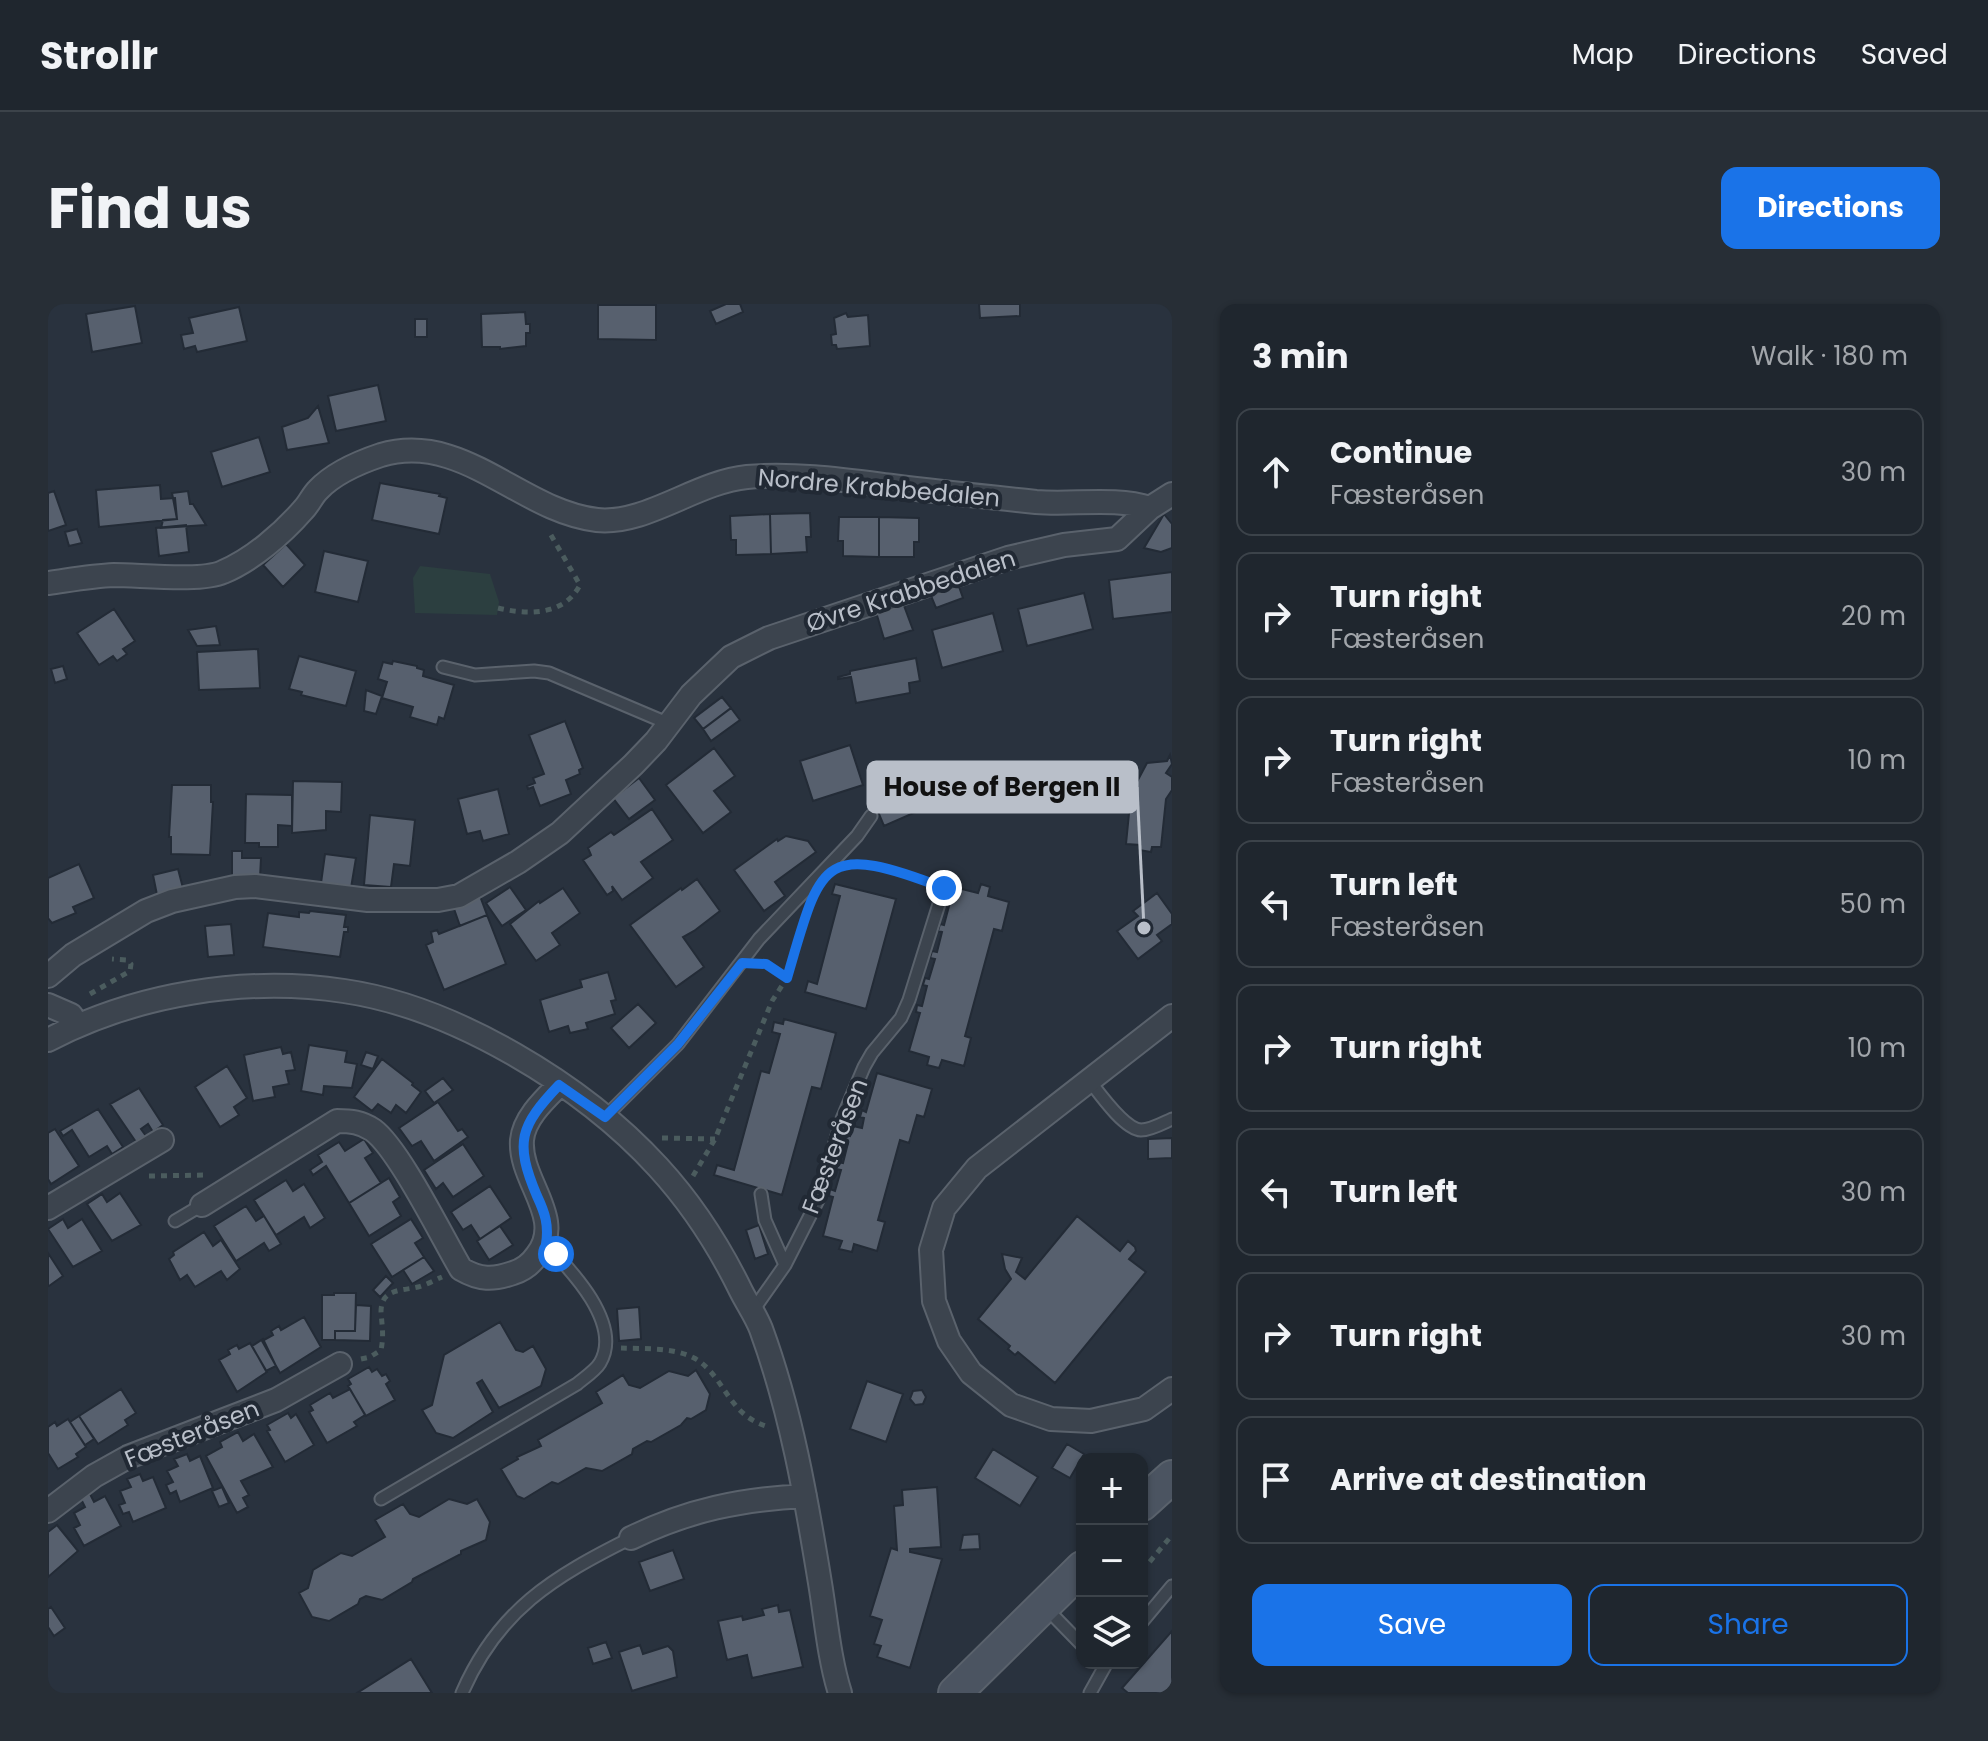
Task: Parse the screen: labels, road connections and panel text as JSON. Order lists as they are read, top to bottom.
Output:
{
  "streets": {
    "street": ["Nordre Krabbedalen", "Øvre Krabbedalen", "Fæsteråsen"]
  },
  "crossings": [
    ["Nordre Krabbedalen", "Øvre Krabbedalen"]
  ],
  "places": ["House of Bergen II"],
  "page": {
    "header": "Strollr",
    "nav": ["Map", "Directions", "Saved"],
    "title": "Find us",
    "buttons": [
      "Directions",
      ["Save", "Share"]
    ],
    "heading": ["3 min", "Walk · 180 m"],
    "list": [
      ["Continue", "Fæsteråsen", "30 m"],
      ["Turn right", "Fæsteråsen", "20 m"],
      ["Turn right", "Fæsteråsen", "10 m"],
      ["Turn left", "Fæsteråsen", "50 m"],
      ["Turn right", "10 m"],
      ["Turn left", "30 m"],
      ["Turn right", "30 m"],
      "Arrive at destination"
    ],
    "map_buttons": ["+", "−"]
  }
}
